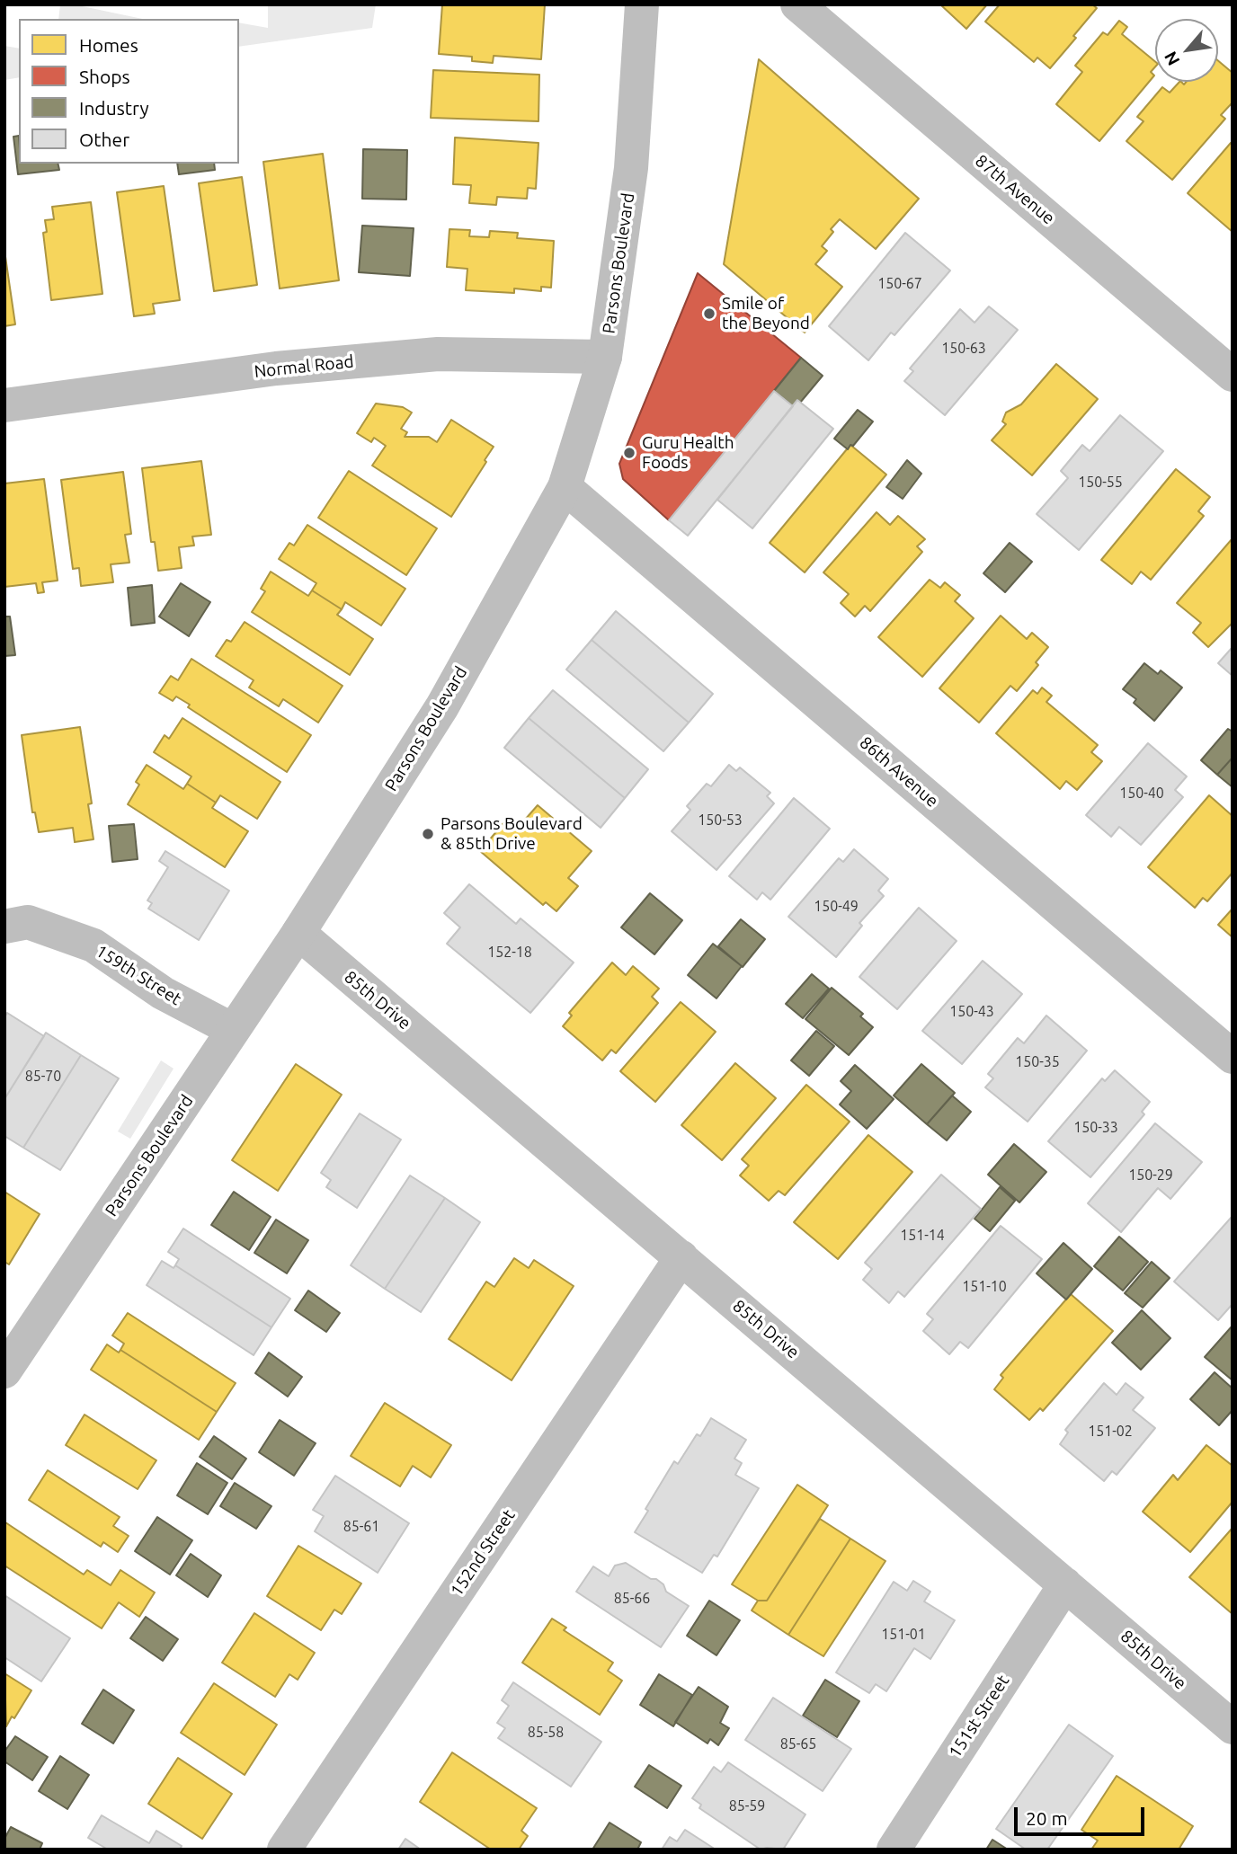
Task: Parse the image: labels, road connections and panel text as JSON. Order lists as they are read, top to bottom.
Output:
{
  "streets": {
    "street": [
      "87th Avenue",
      "Parsons Boulevard",
      "Normal Road",
      "86th Avenue",
      "159th Street",
      "85th Drive",
      "152nd Street",
      "151st Street"
    ]
  },
  "crossings": [
    ["Parsons Boulevard", "Normal Road"],
    ["Parsons Boulevard", "86th Avenue"],
    ["Parsons Boulevard", "159th Street"],
    ["Parsons Boulevard", "85th Drive"],
    ["85th Drive", "152nd Street"],
    ["85th Drive", "151st Street"]
  ],
  "places": ["Smile of the Beyond", "Guru Health Foods", "Parsons Boulevard & 85th Drive"],
  "house_numbers": [
    "150-67",
    "150-63",
    "150-55",
    "150-40",
    "150-53",
    "150-49",
    "152-18",
    "150-43",
    "150-35",
    "85-70",
    "150-33",
    "150-29",
    "151-14",
    "151-10",
    "151-02",
    "85-61",
    "85-66",
    "151-01",
    "85-58",
    "85-65",
    "85-59"
  ],
  "legend": [
    "Homes",
    "Shops",
    "Industry",
    "Other"
  ],
  "scale_bar": "20 m",
  "north": "bottom left"
}
